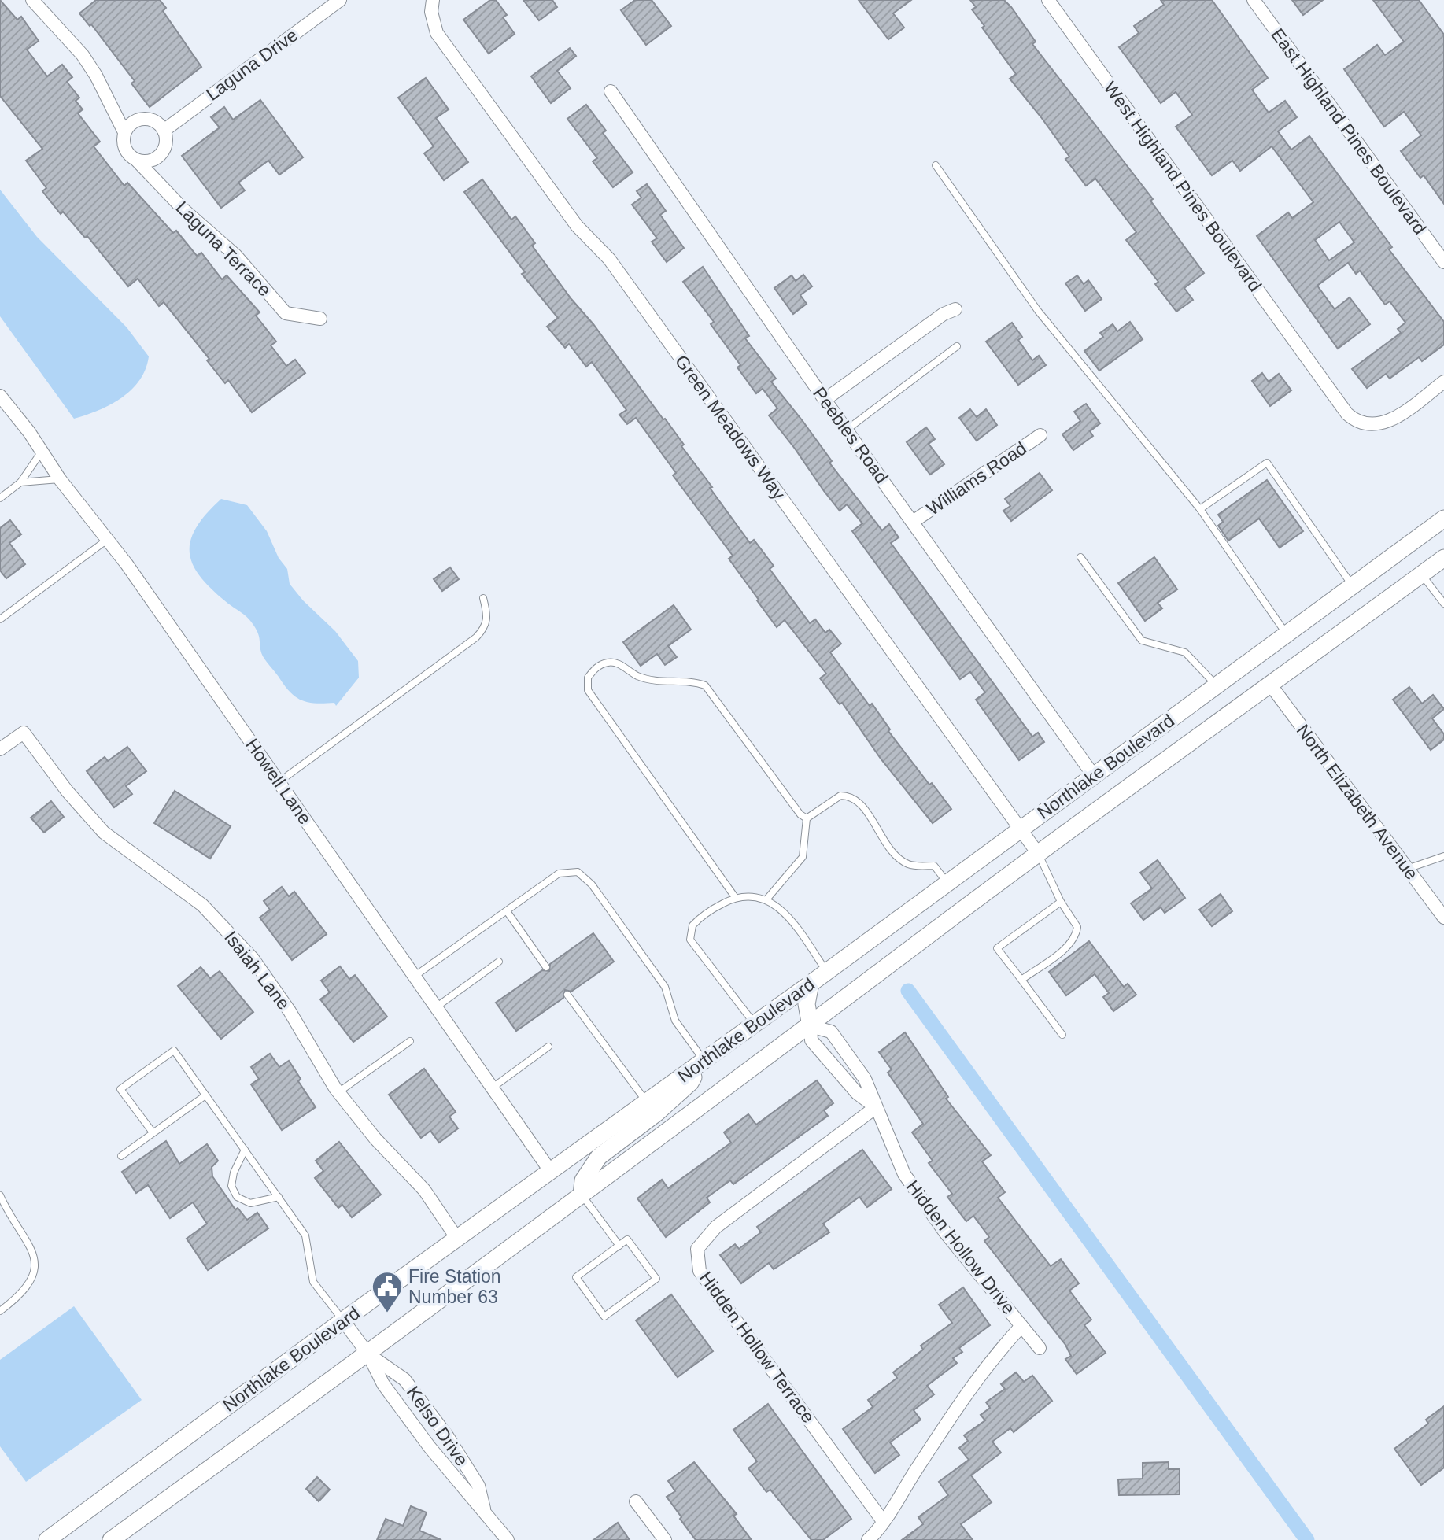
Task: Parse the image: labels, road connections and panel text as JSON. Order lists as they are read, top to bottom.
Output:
{
  "streets": {
    "main road": ["Northlake Boulevard"],
    "street": [
      "Laguna Drive",
      "East Highland Pines Boulevard",
      "West Highland Pines Boulevard",
      "Laguna Terrace",
      "Green Meadows Way",
      "Peebles Road",
      "Williams Road",
      "Howell Lane",
      "North Elizabeth Avenue",
      "Isaiah Lane",
      "Hidden Hollow Drive",
      "Hidden Hollow Terrace",
      "Kelso Drive"
    ]
  },
  "crossings": [
    ["Laguna Drive", "Laguna Terrace"],
    ["Green Meadows Way", "Northlake Boulevard"],
    ["Peebles Road", "Williams Road"],
    ["Peebles Road", "Northlake Boulevard"],
    ["Northlake Boulevard", "Howell Lane"],
    ["Northlake Boulevard", "North Elizabeth Avenue"],
    ["Northlake Boulevard", "Isaiah Lane"],
    ["Northlake Boulevard", "Hidden Hollow Drive"],
    ["Northlake Boulevard", "Kelso Drive"],
    ["Hidden Hollow Drive", "Hidden Hollow Terrace"]
  ],
  "places": {
    "public building": ["Fire Station Number 63"]
  }
}
